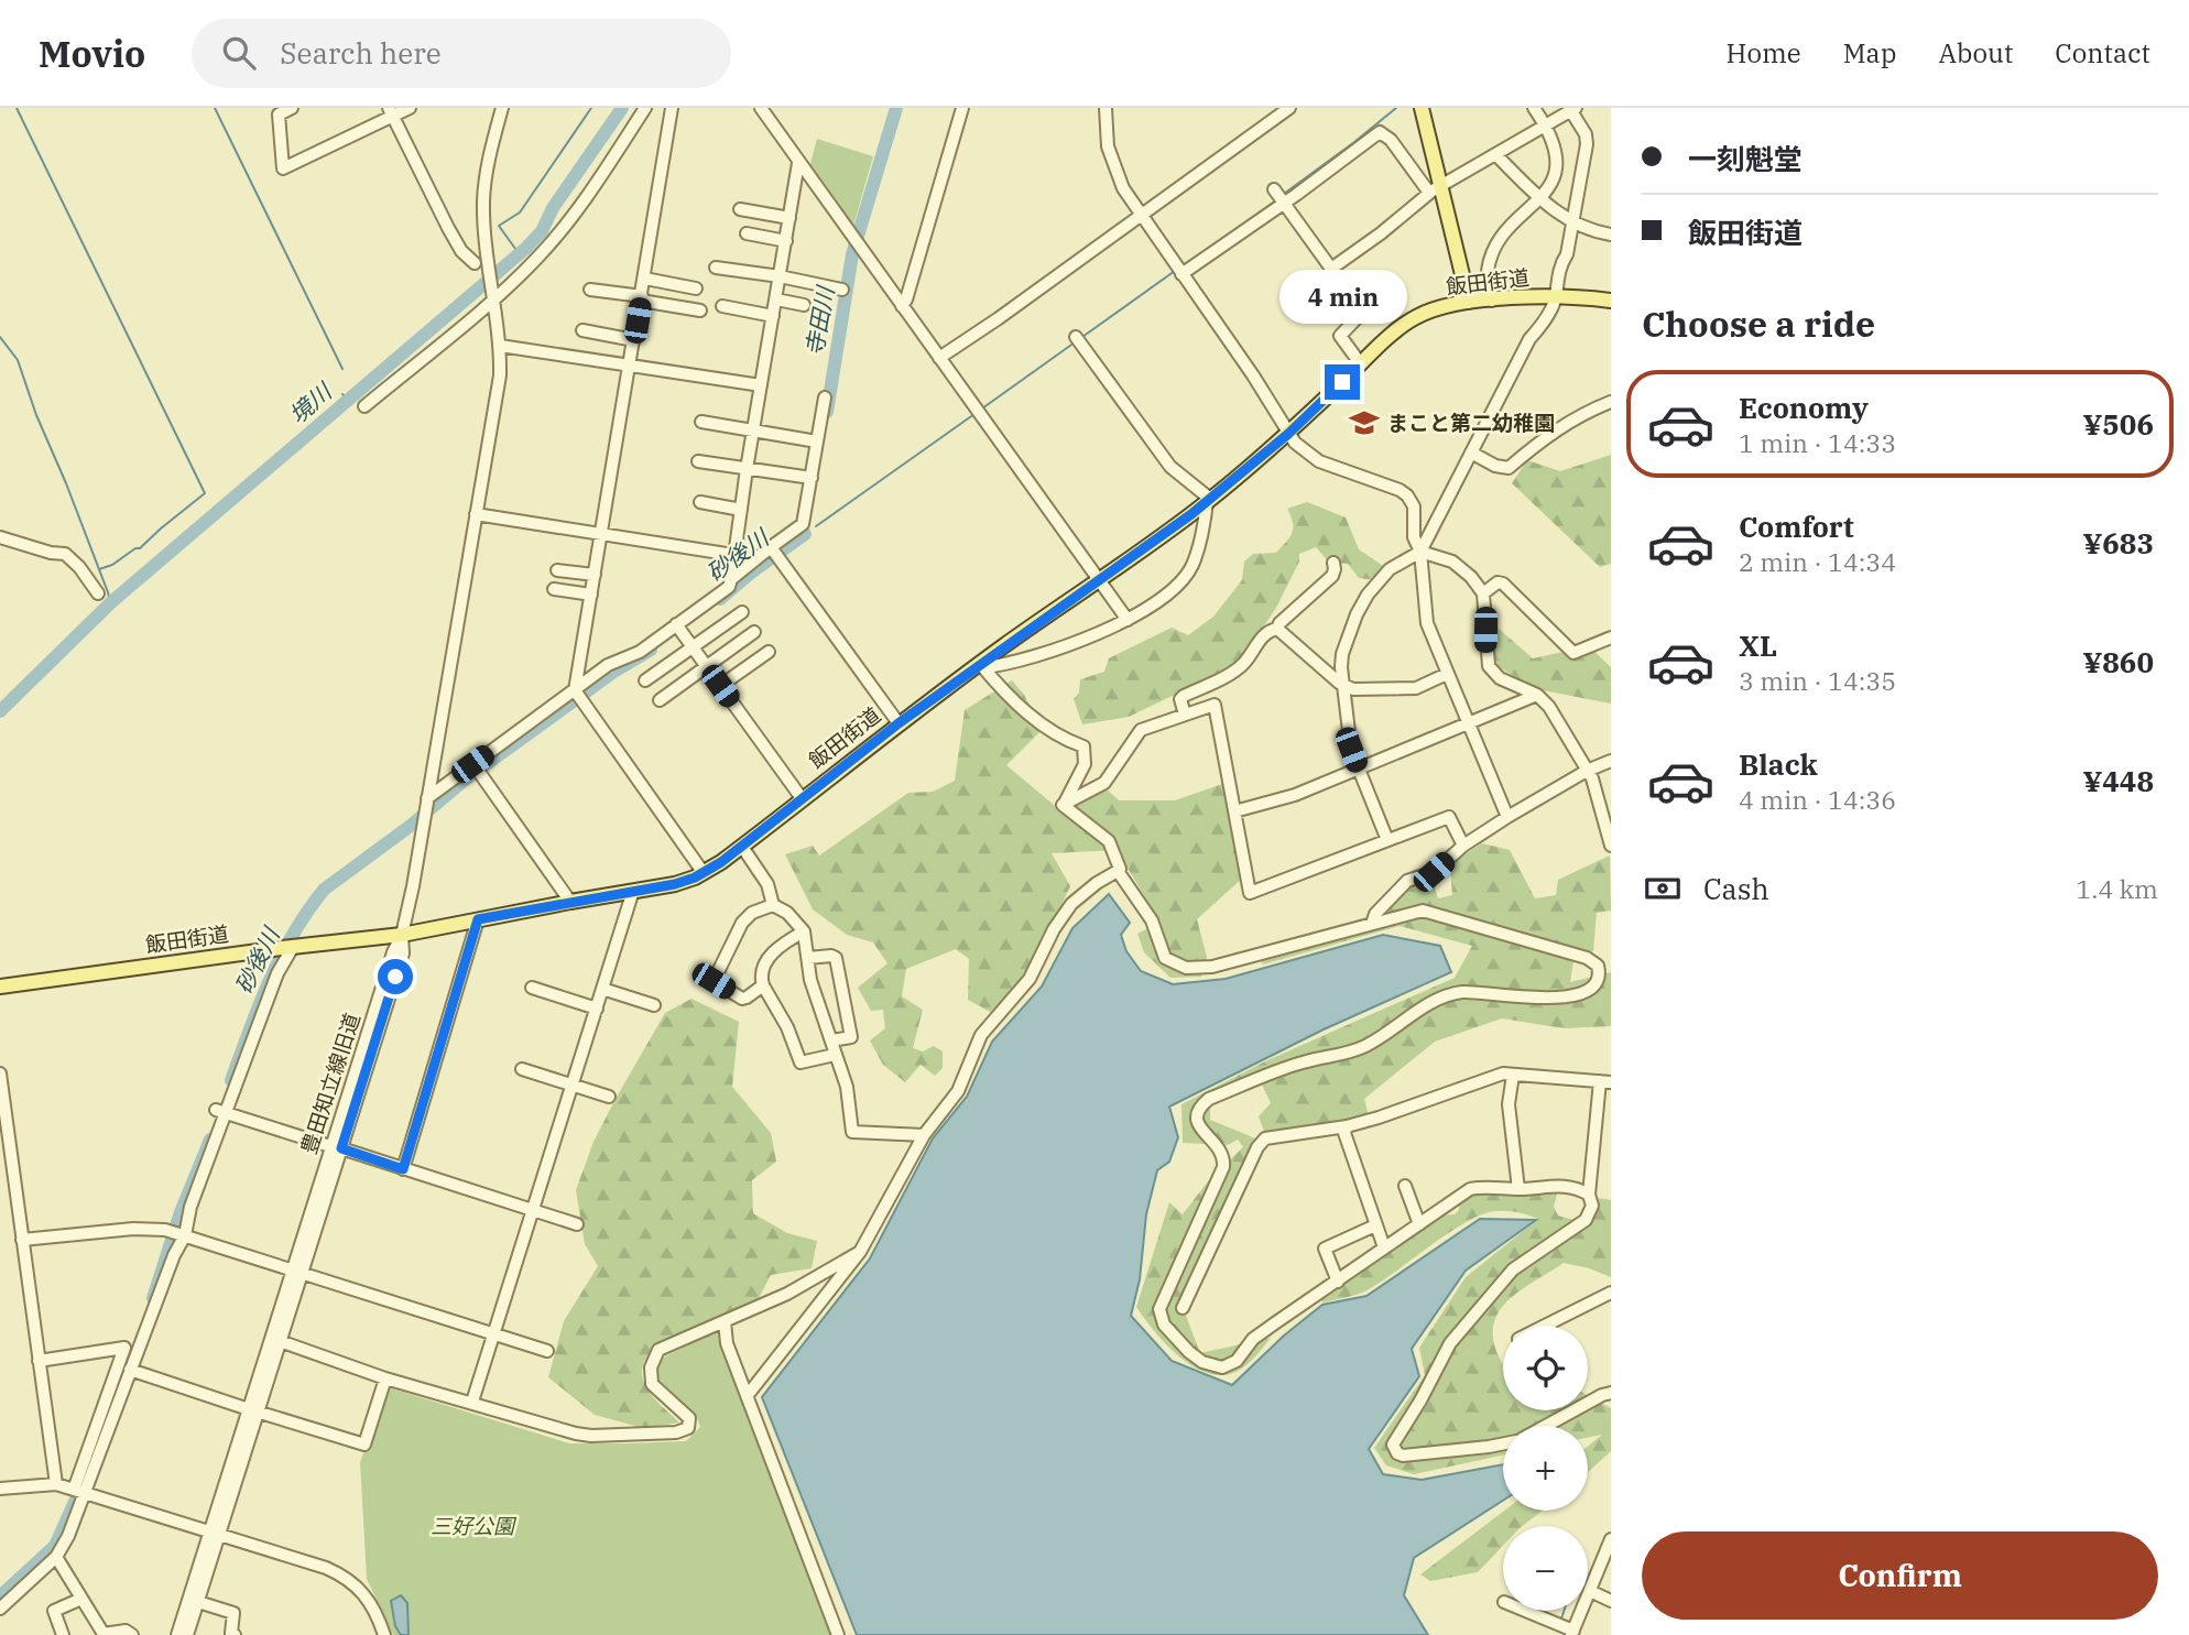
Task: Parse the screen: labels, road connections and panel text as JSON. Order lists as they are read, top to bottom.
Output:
{
  "streets": {
    "main road": ["飯田街道"],
    "street": ["豊田知立線旧道"]
  },
  "crossings": [
    ["飯田街道", "豊田知立線旧道"]
  ],
  "water": ["寺田川", "境川", "砂後川"],
  "parks": ["三好公園"],
  "places": {
    "school or university": ["まこと第二幼稚園"]
  },
  "page": {
    "header": "Movio",
    "search": "Search here",
    "nav": [
      "Home",
      "Map",
      "About",
      "Contact"
    ],
    "banner": ["一刻魁堂", "飯田街道"],
    "bubble": "4 min",
    "heading": "Choose a ride",
    "list": [
      {
        "name": "Economy",
        "note": "1 min · 14:33",
        "value": "¥506"
      },
      {
        "name": "Comfort",
        "note": "2 min · 14:34",
        "value": "¥683"
      },
      {
        "name": "XL",
        "note": "3 min · 14:35",
        "value": "¥860"
      },
      {
        "name": "Black",
        "note": "4 min · 14:36",
        "value": "¥448"
      }
    ],
    "pay": ["Cash", "1.4 km"],
    "map_buttons": ["+", "−"],
    "buttons": "Confirm"
  }
}
